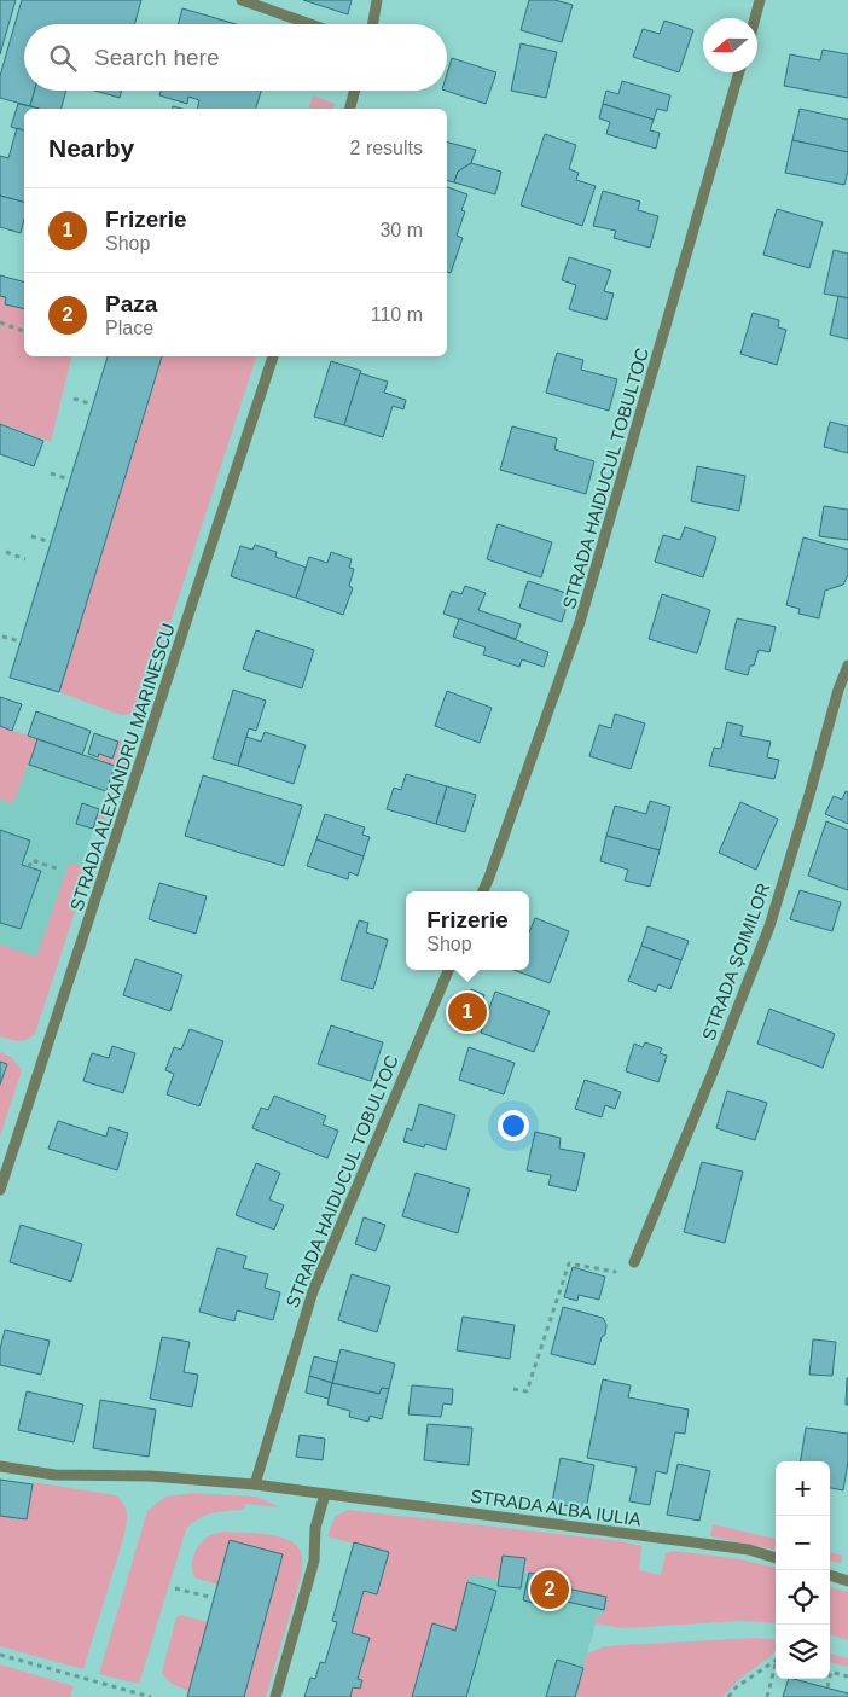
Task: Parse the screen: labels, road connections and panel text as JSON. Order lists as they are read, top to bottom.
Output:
{
  "streets": {
    "street": [
      "STRADA HAIDUCUL TOBULTOC",
      "STRADA ALEXANDRU MARINESCU",
      "STRADA ȘOIMILOR",
      "STRADA ALBA IULIA"
    ]
  },
  "crossings": [
    ["STRADA HAIDUCUL TOBULTOC", "STRADA ALBA IULIA"]
  ],
  "north": "left",
  "page": {
    "search": "Search here",
    "heading": ["Nearby", "2 results"],
    "list": [
      {
        "mark": "1",
        "name": "Frizerie",
        "note": "Shop",
        "value": "30 m"
      },
      {
        "mark": "2",
        "name": "Paza",
        "note": "Place",
        "value": "110 m"
      }
    ],
    "popup": ["Frizerie", "Shop"],
    "pins": ["1", "2"],
    "map_buttons": ["+", "−"]
  }
}
